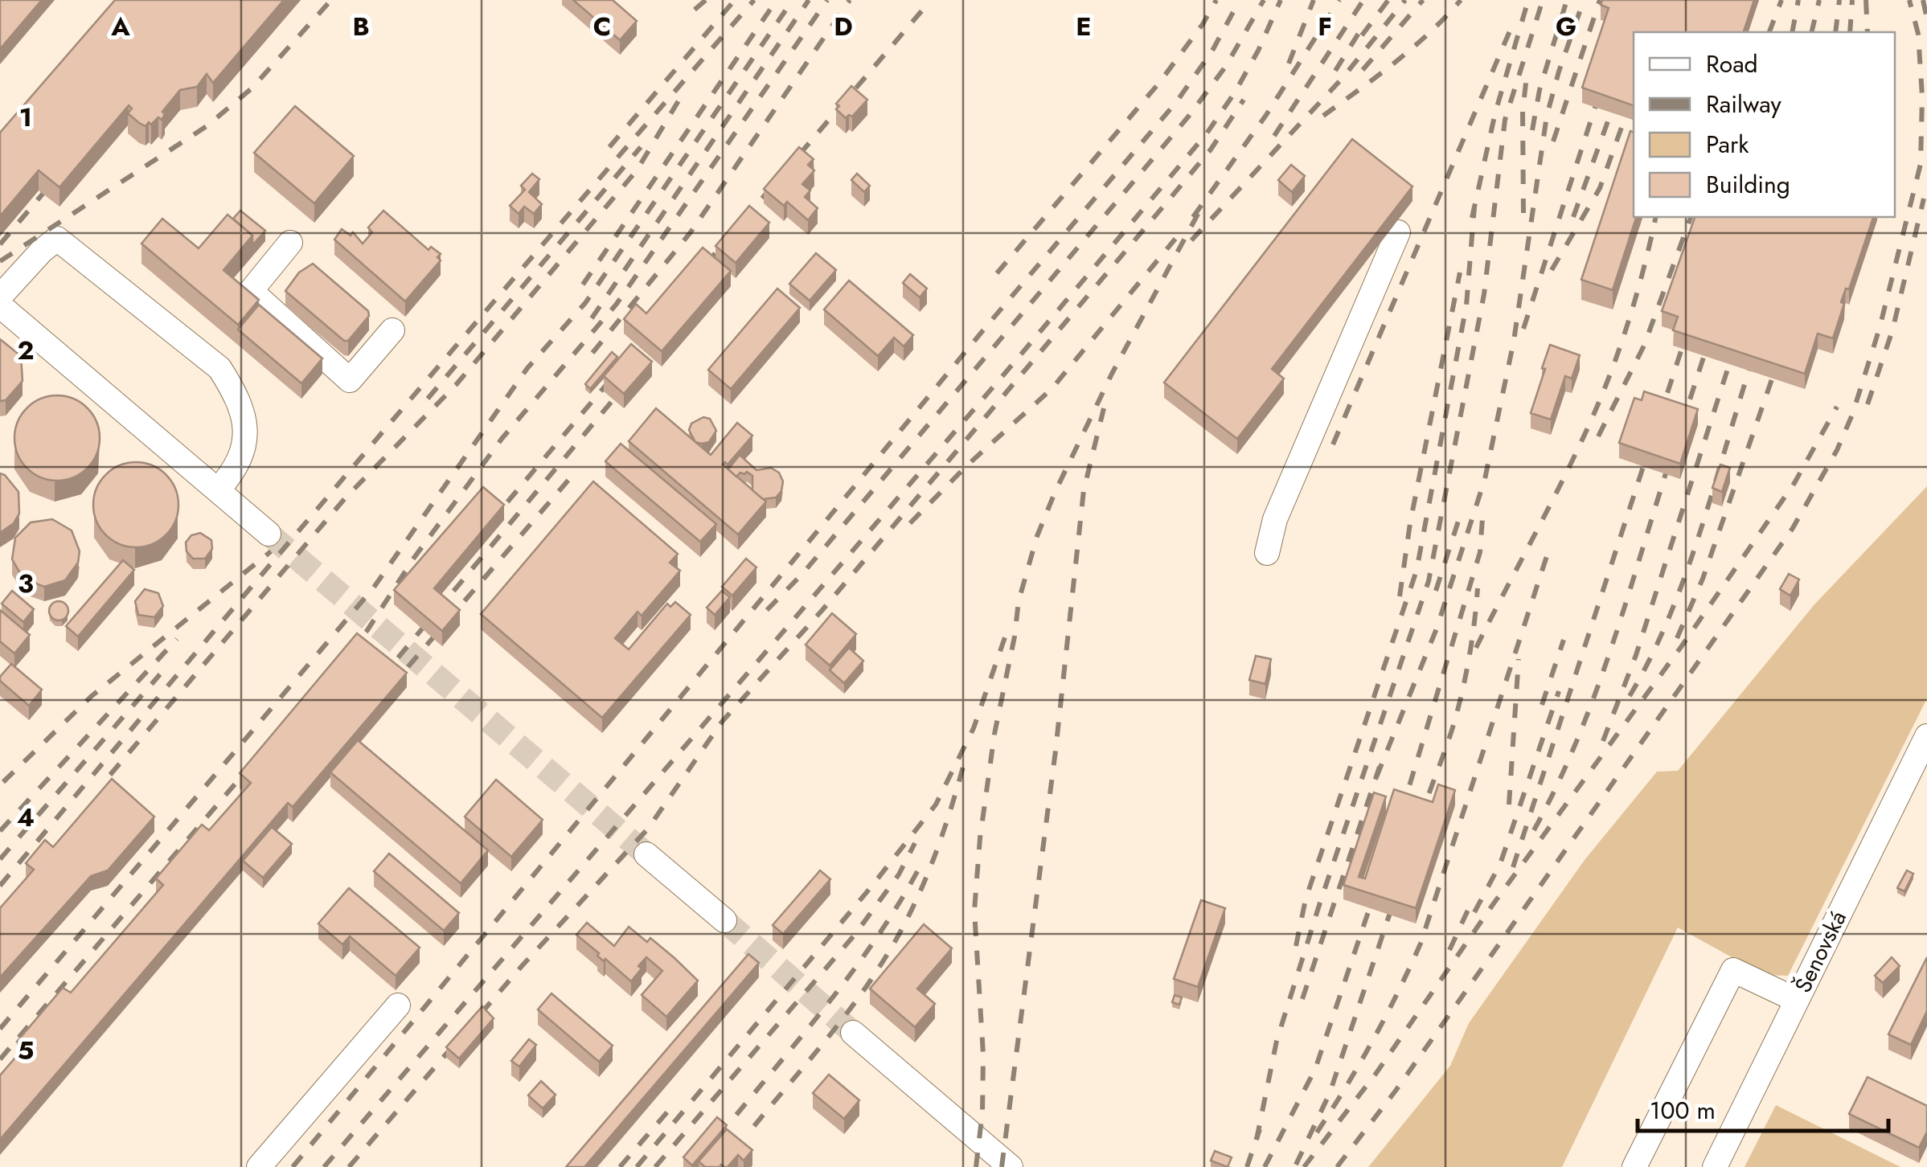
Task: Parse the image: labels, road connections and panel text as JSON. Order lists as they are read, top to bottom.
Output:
{
  "streets": {
    "street": ["Šenovská"]
  },
  "legend": [
    "Road",
    "Railway",
    "Park",
    "Building"
  ],
  "scale_bar": "100 m",
  "grid": {
    "columns": [
      "A",
      "B",
      "C",
      "D",
      "E",
      "F",
      "G"
    ],
    "rows": [
      "1",
      "2",
      "3",
      "4",
      "5"
    ]
  }
}
